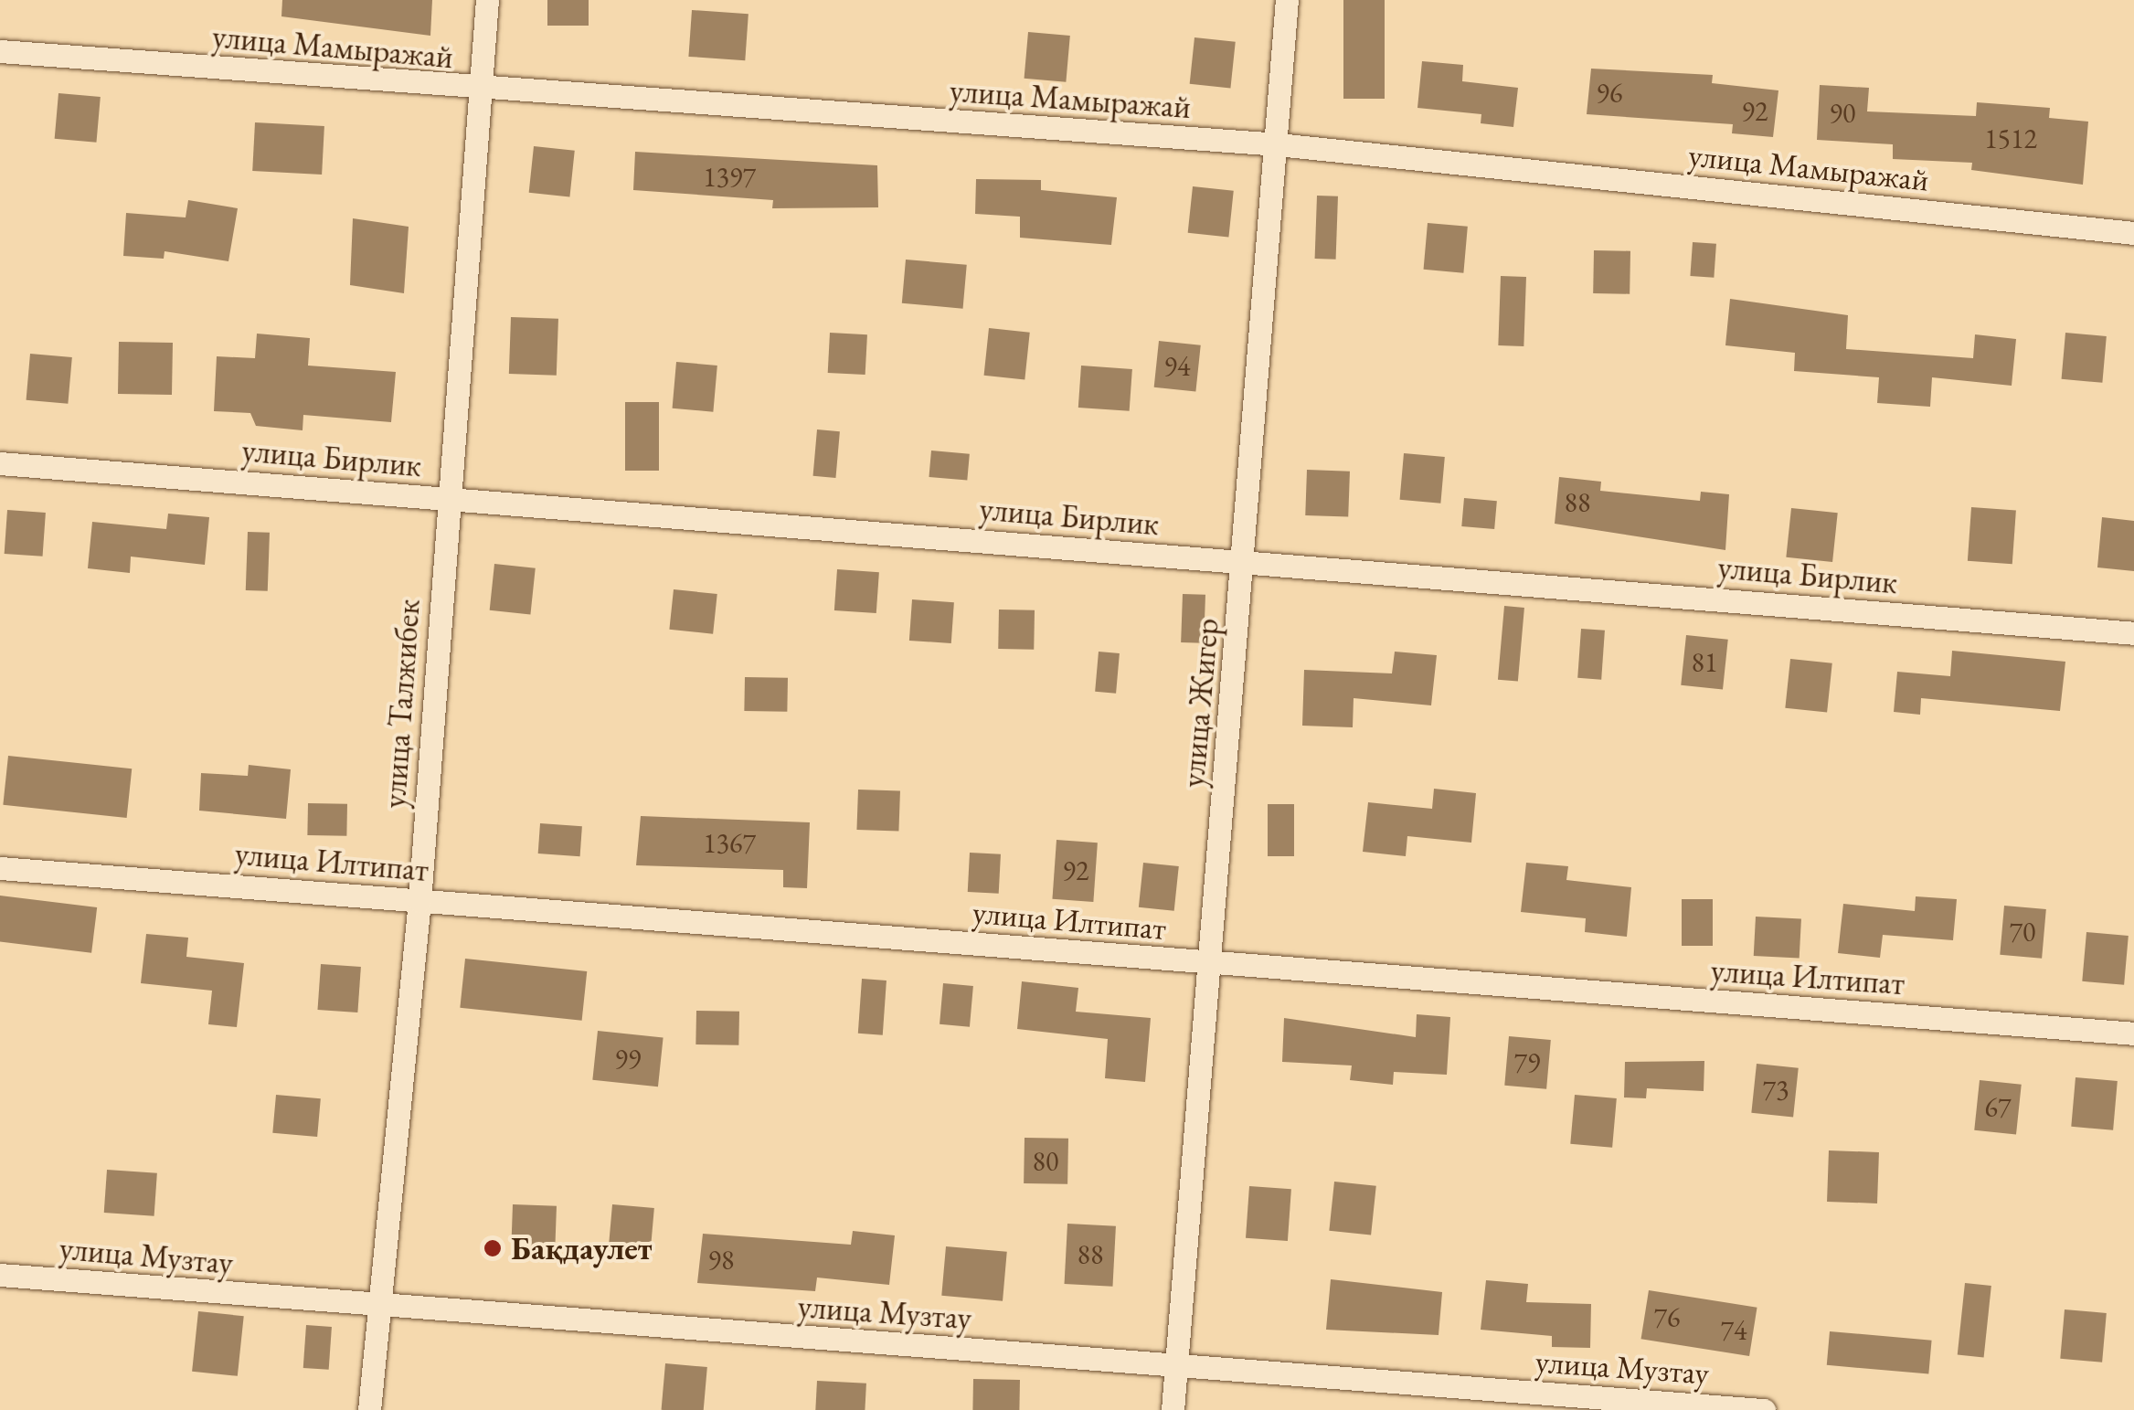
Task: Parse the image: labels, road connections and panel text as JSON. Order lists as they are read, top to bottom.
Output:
{
  "streets": {
    "street": [
      "улица Мамыражай",
      "улица Бирлик",
      "улица Жигер",
      "улица Талжибек",
      "улица Илтипат",
      "улица Музтау"
    ]
  },
  "crossings": [
    ["улица Мамыражай", "улица Жигер"],
    ["улица Мамыражай", "улица Талжибек"],
    ["улица Бирлик", "улица Жигер"],
    ["улица Бирлик", "улица Талжибек"],
    ["улица Жигер", "улица Илтипат"],
    ["улица Жигер", "улица Музтау"],
    ["улица Талжибек", "улица Илтипат"],
    ["улица Талжибек", "улица Музтау"]
  ],
  "places": ["Бақдаулет"],
  "house_numbers": [
    "96",
    "92",
    "90",
    "1512",
    "1397",
    "94",
    "88",
    "81",
    "1367",
    "92",
    "70",
    "99",
    "79",
    "73",
    "67",
    "80",
    "88",
    "98",
    "76",
    "74"
  ]
}
